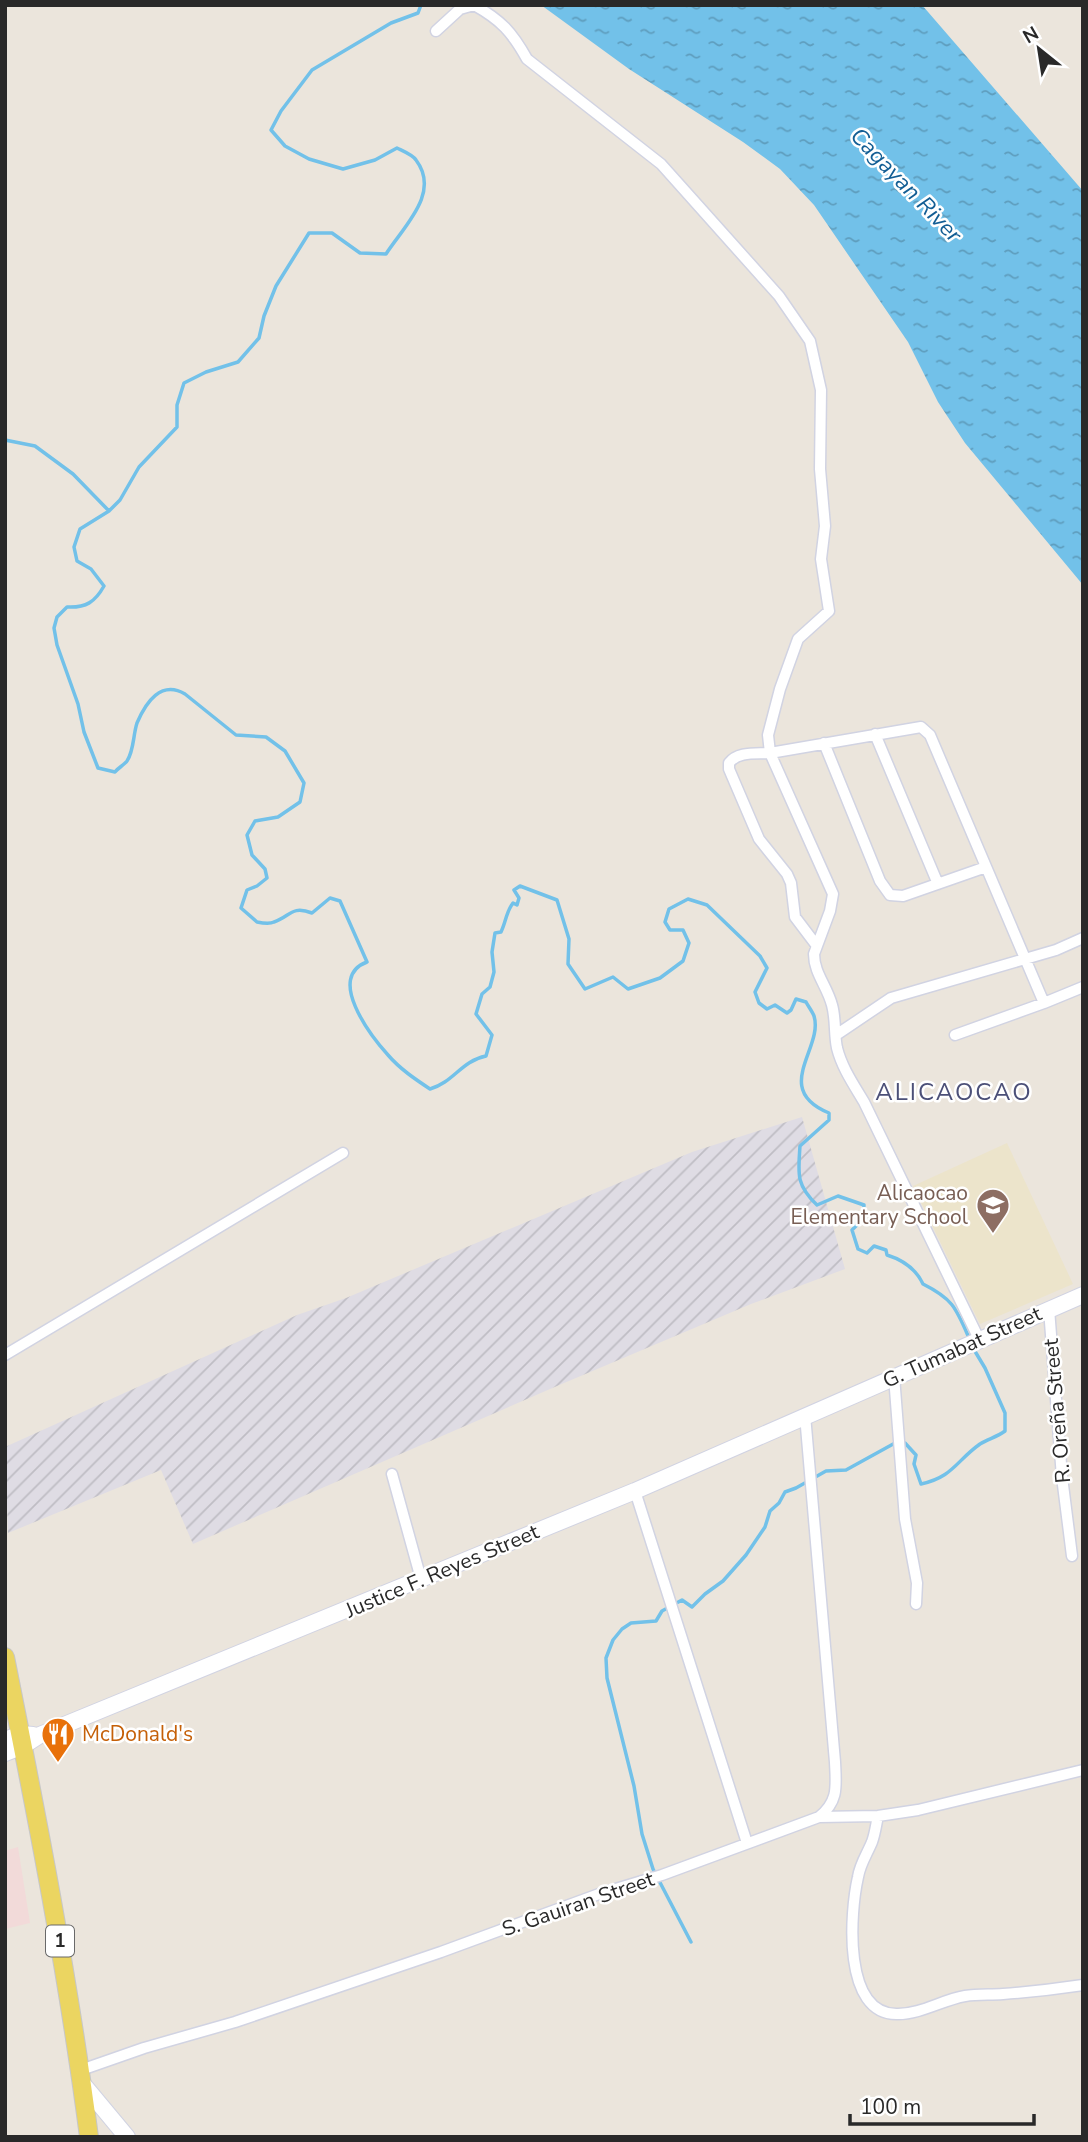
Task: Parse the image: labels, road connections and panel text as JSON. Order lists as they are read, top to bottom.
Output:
{
  "streets": {
    "main road": ["G. Tumabat Street", "Justice F. Reyes Street", "1"],
    "street": ["R. Oreña Street", "S. Gauiran Street"]
  },
  "crossings": [
    ["G. Tumabat Street", "R. Oreña Street"],
    ["G. Tumabat Street", "Justice F. Reyes Street"],
    ["Justice F. Reyes Street", "1"],
    ["S. Gauiran Street", "1"]
  ],
  "districts": ["ALICAOCAO"],
  "water": ["Cagayan River"],
  "places": {
    "school or university": ["Alicaocao Elementary School"],
    "restaurant": ["McDonald's"]
  },
  "scale_bar": "100 m",
  "north": "top left"
}
